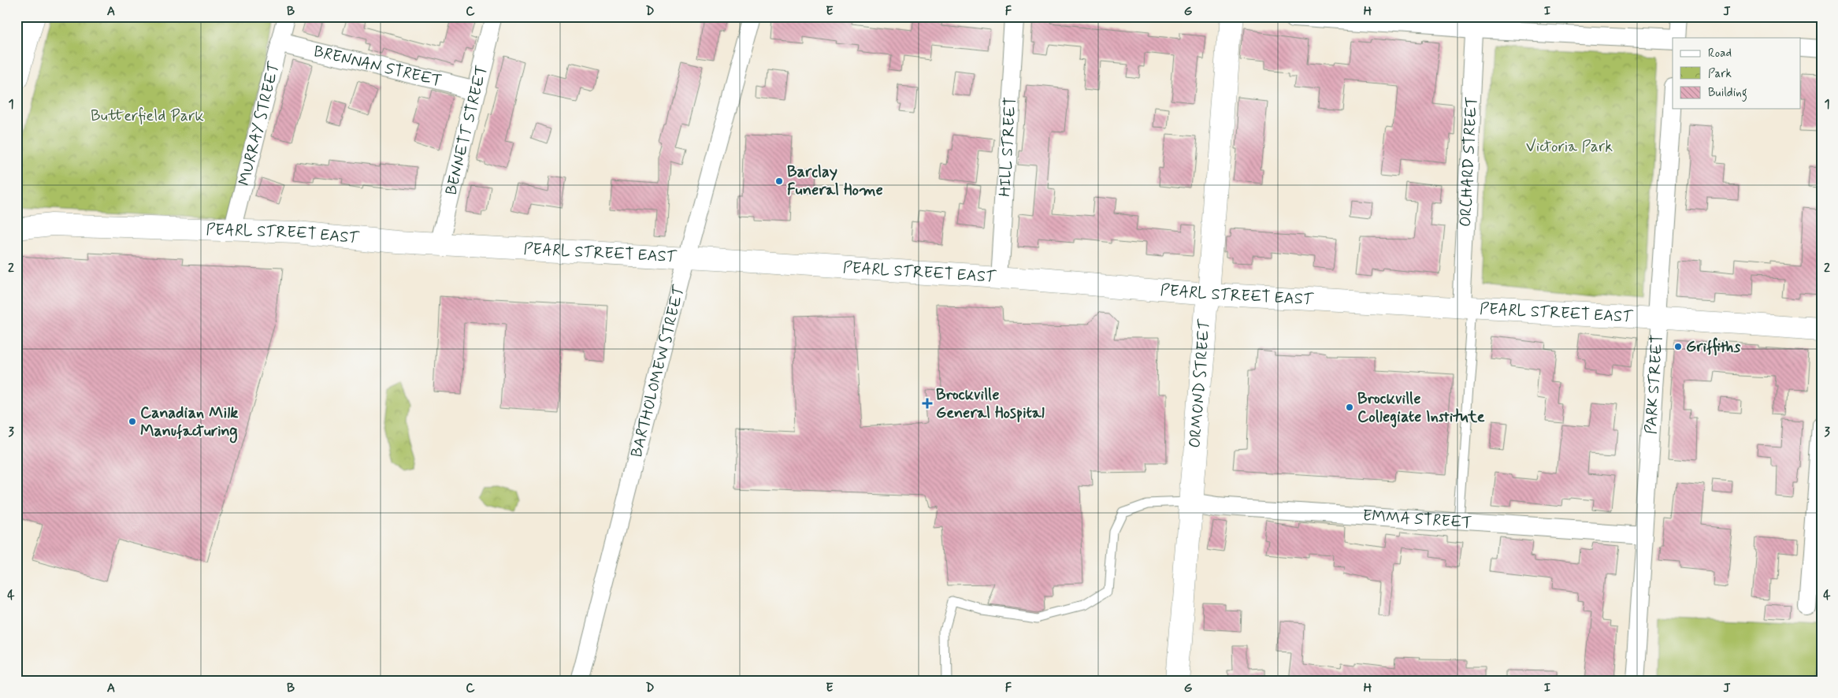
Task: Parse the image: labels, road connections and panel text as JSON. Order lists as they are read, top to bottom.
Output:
{
  "streets": {
    "street": [
      "BRENNAN STREET",
      "MURRAY STREET",
      "BENNETT STREET",
      "HILL STREET",
      "ORCHARD STREET",
      "PEARL STREET EAST",
      "BARTHOLOMEW STREET",
      "ORMOND STREET",
      "PARK STREET",
      "EMMA STREET"
    ]
  },
  "crossings": [
    ["BRENNAN STREET", "MURRAY STREET"],
    ["BRENNAN STREET", "BENNETT STREET"],
    ["MURRAY STREET", "PEARL STREET EAST"],
    ["BENNETT STREET", "PEARL STREET EAST"],
    ["HILL STREET", "PEARL STREET EAST"],
    ["ORCHARD STREET", "PEARL STREET EAST"],
    ["PEARL STREET EAST", "BARTHOLOMEW STREET"],
    ["PEARL STREET EAST", "ORMOND STREET"],
    ["PEARL STREET EAST", "PARK STREET"],
    ["ORMOND STREET", "EMMA STREET"],
    ["PARK STREET", "EMMA STREET"]
  ],
  "parks": ["Butterfield Park", "Victoria Park"],
  "places": {
    "other": [
      "Barclay Funeral Home",
      "Griffiths",
      "Brockville Collegiate Institute",
      "Canadian Milk Manufacturing"
    ],
    "health": ["Brockville General Hospital"]
  },
  "legend": ["Road", "Park", "Building"],
  "grid": {
    "columns": [
      "A",
      "B",
      "C",
      "D",
      "E",
      "F",
      "G",
      "H",
      "I",
      "J"
    ],
    "rows": [
      "1",
      "2",
      "3",
      "4"
    ]
  }
}
